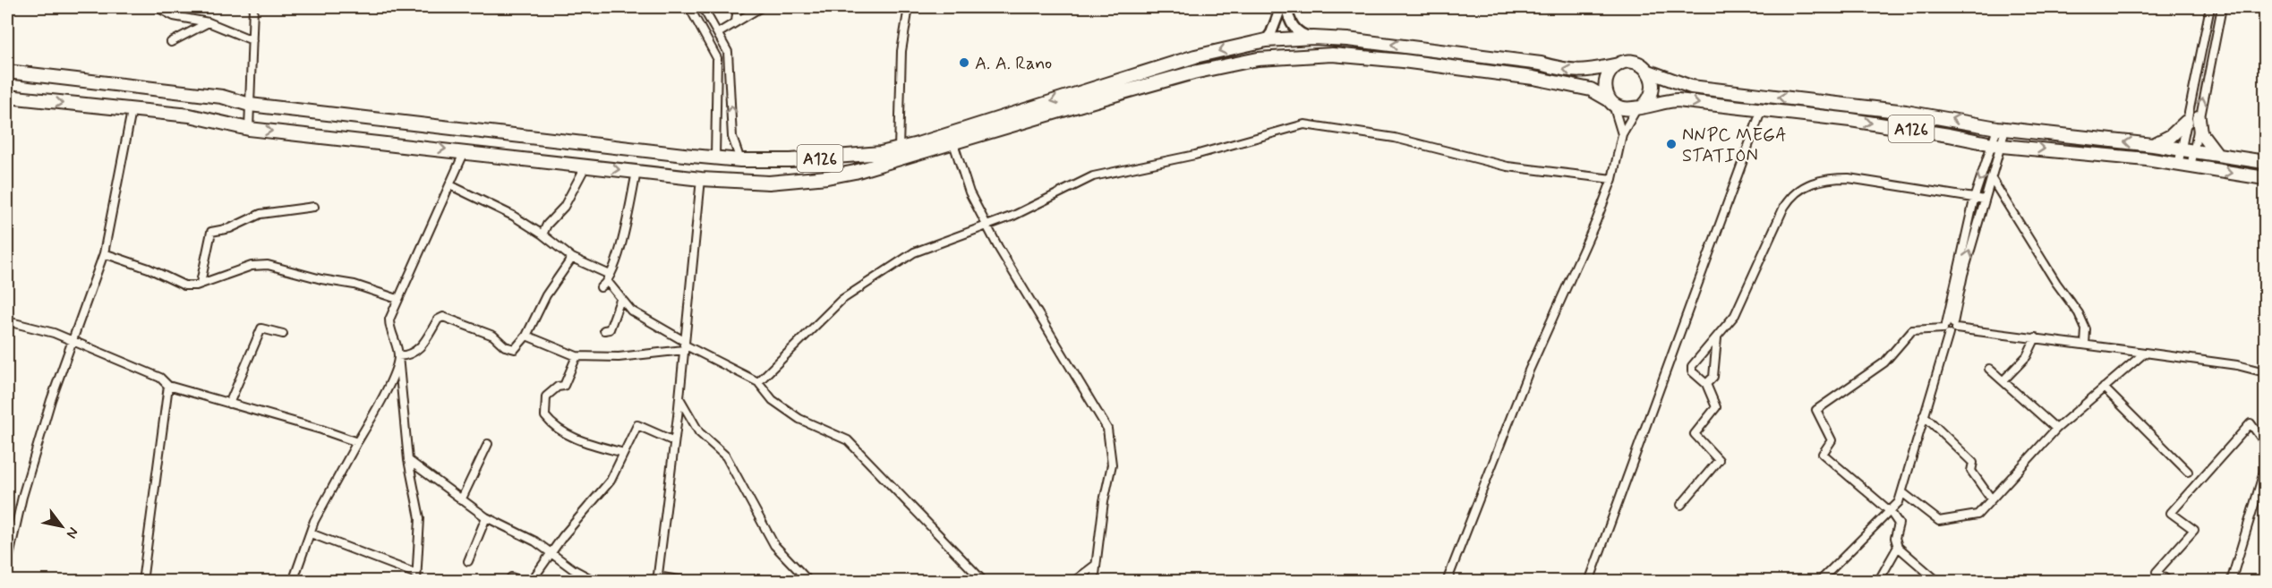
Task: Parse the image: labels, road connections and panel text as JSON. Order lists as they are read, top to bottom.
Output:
{
  "streets": {
    "highway": ["A126"]
  },
  "places": ["A. A. Rano", "NNPC MEGA STATION"],
  "north": "bottom right"
}
